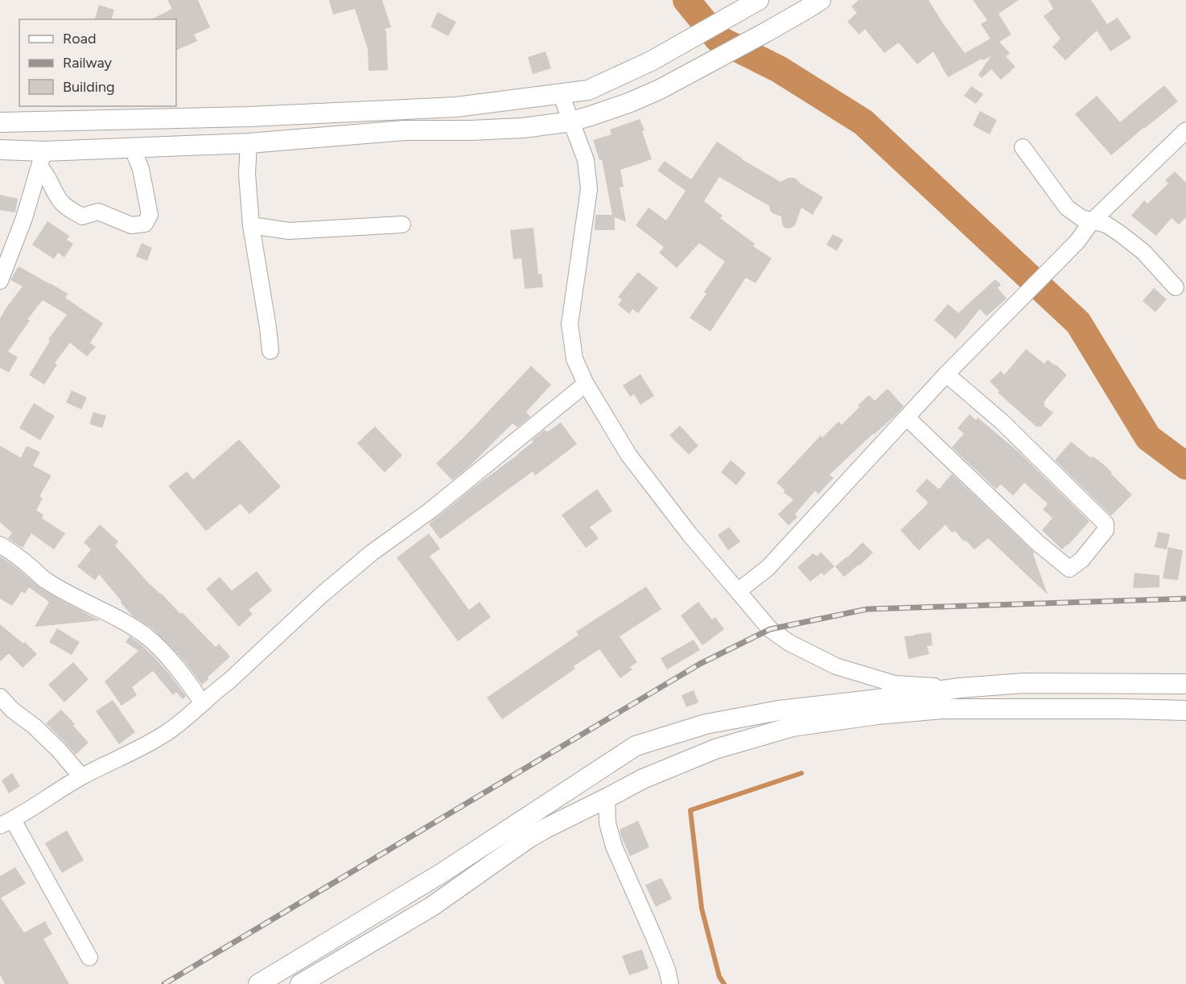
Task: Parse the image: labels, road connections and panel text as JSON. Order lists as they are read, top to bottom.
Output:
{
  "legend": ["Road", "Railway", "Building"]
}
